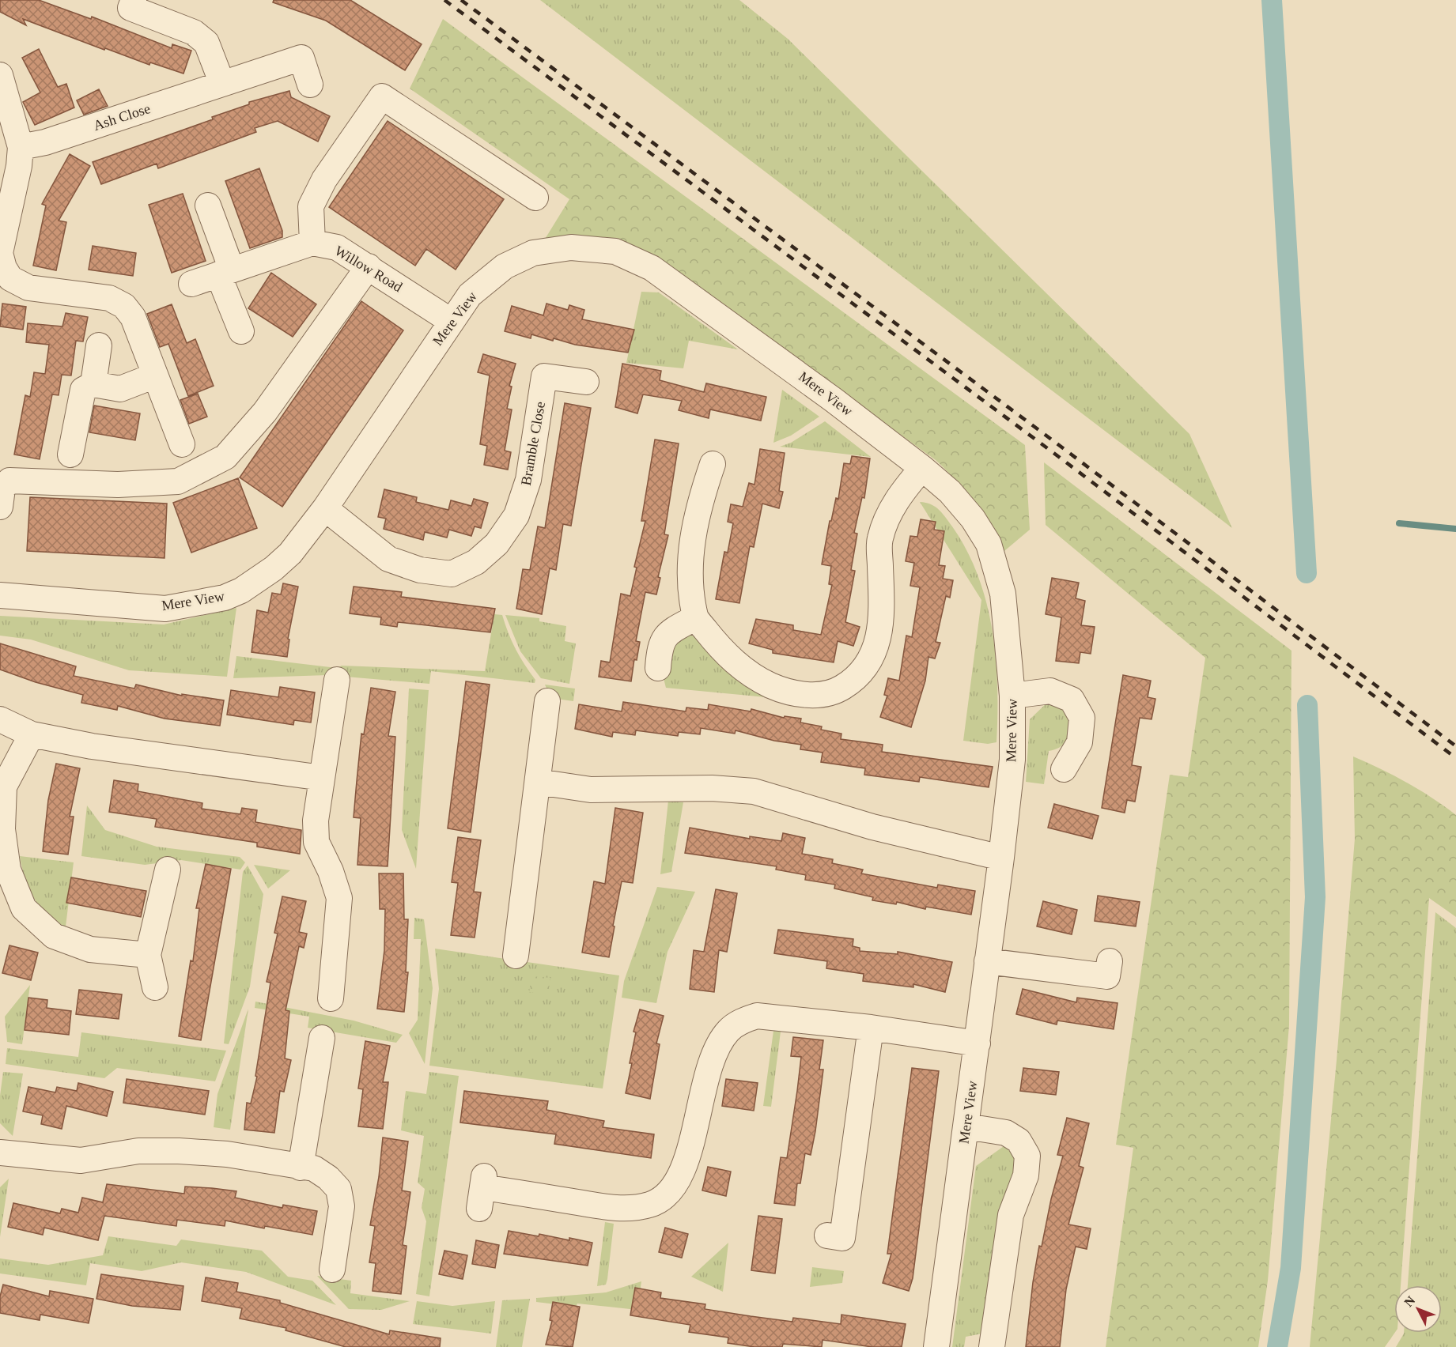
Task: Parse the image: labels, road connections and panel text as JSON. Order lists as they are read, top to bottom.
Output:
{
  "streets": {
    "street": [
      "Ash Close",
      "Willow Road",
      "Mere View",
      "Bramble Close"
    ]
  },
  "crossings": [
    ["Willow Road", "Mere View"],
    ["Mere View", "Bramble Close"]
  ],
  "north": "top left"
}
